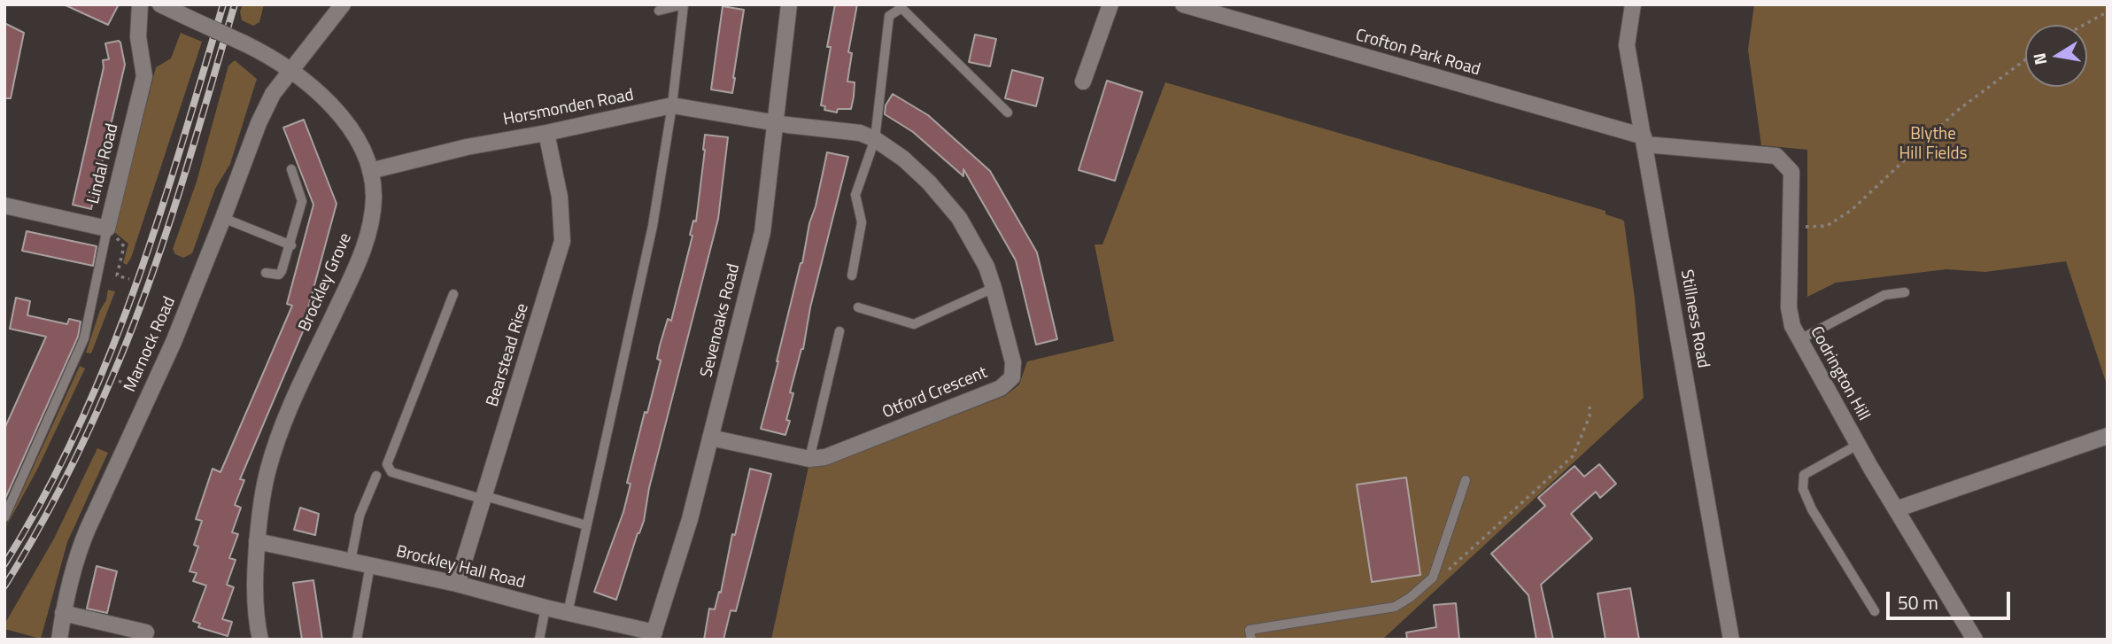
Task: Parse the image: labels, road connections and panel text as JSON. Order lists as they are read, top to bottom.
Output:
{
  "streets": {
    "street": [
      "Crofton Park Road",
      "Horsmonden Road",
      "Lindal Road",
      "Brockley Grove",
      "Stillness Road",
      "Sevenoaks Road",
      "Marnock Road",
      "Bearstead Rise",
      "Codrington Hill",
      "Otford Crescent",
      "Brockley Hall Road"
    ]
  },
  "crossings": [
    ["Crofton Park Road", "Stillness Road"],
    ["Crofton Park Road", "Codrington Hill"],
    ["Horsmonden Road", "Brockley Grove"],
    ["Horsmonden Road", "Sevenoaks Road"],
    ["Horsmonden Road", "Bearstead Rise"],
    ["Horsmonden Road", "Otford Crescent"],
    ["Brockley Grove", "Marnock Road"],
    ["Brockley Grove", "Brockley Hall Road"],
    ["Stillness Road", "Codrington Hill"],
    ["Sevenoaks Road", "Otford Crescent"],
    ["Sevenoaks Road", "Brockley Hall Road"],
    ["Bearstead Rise", "Brockley Hall Road"]
  ],
  "parks": ["Blythe Hill Fields"],
  "scale_bar": "50 m",
  "north": "left"
}
